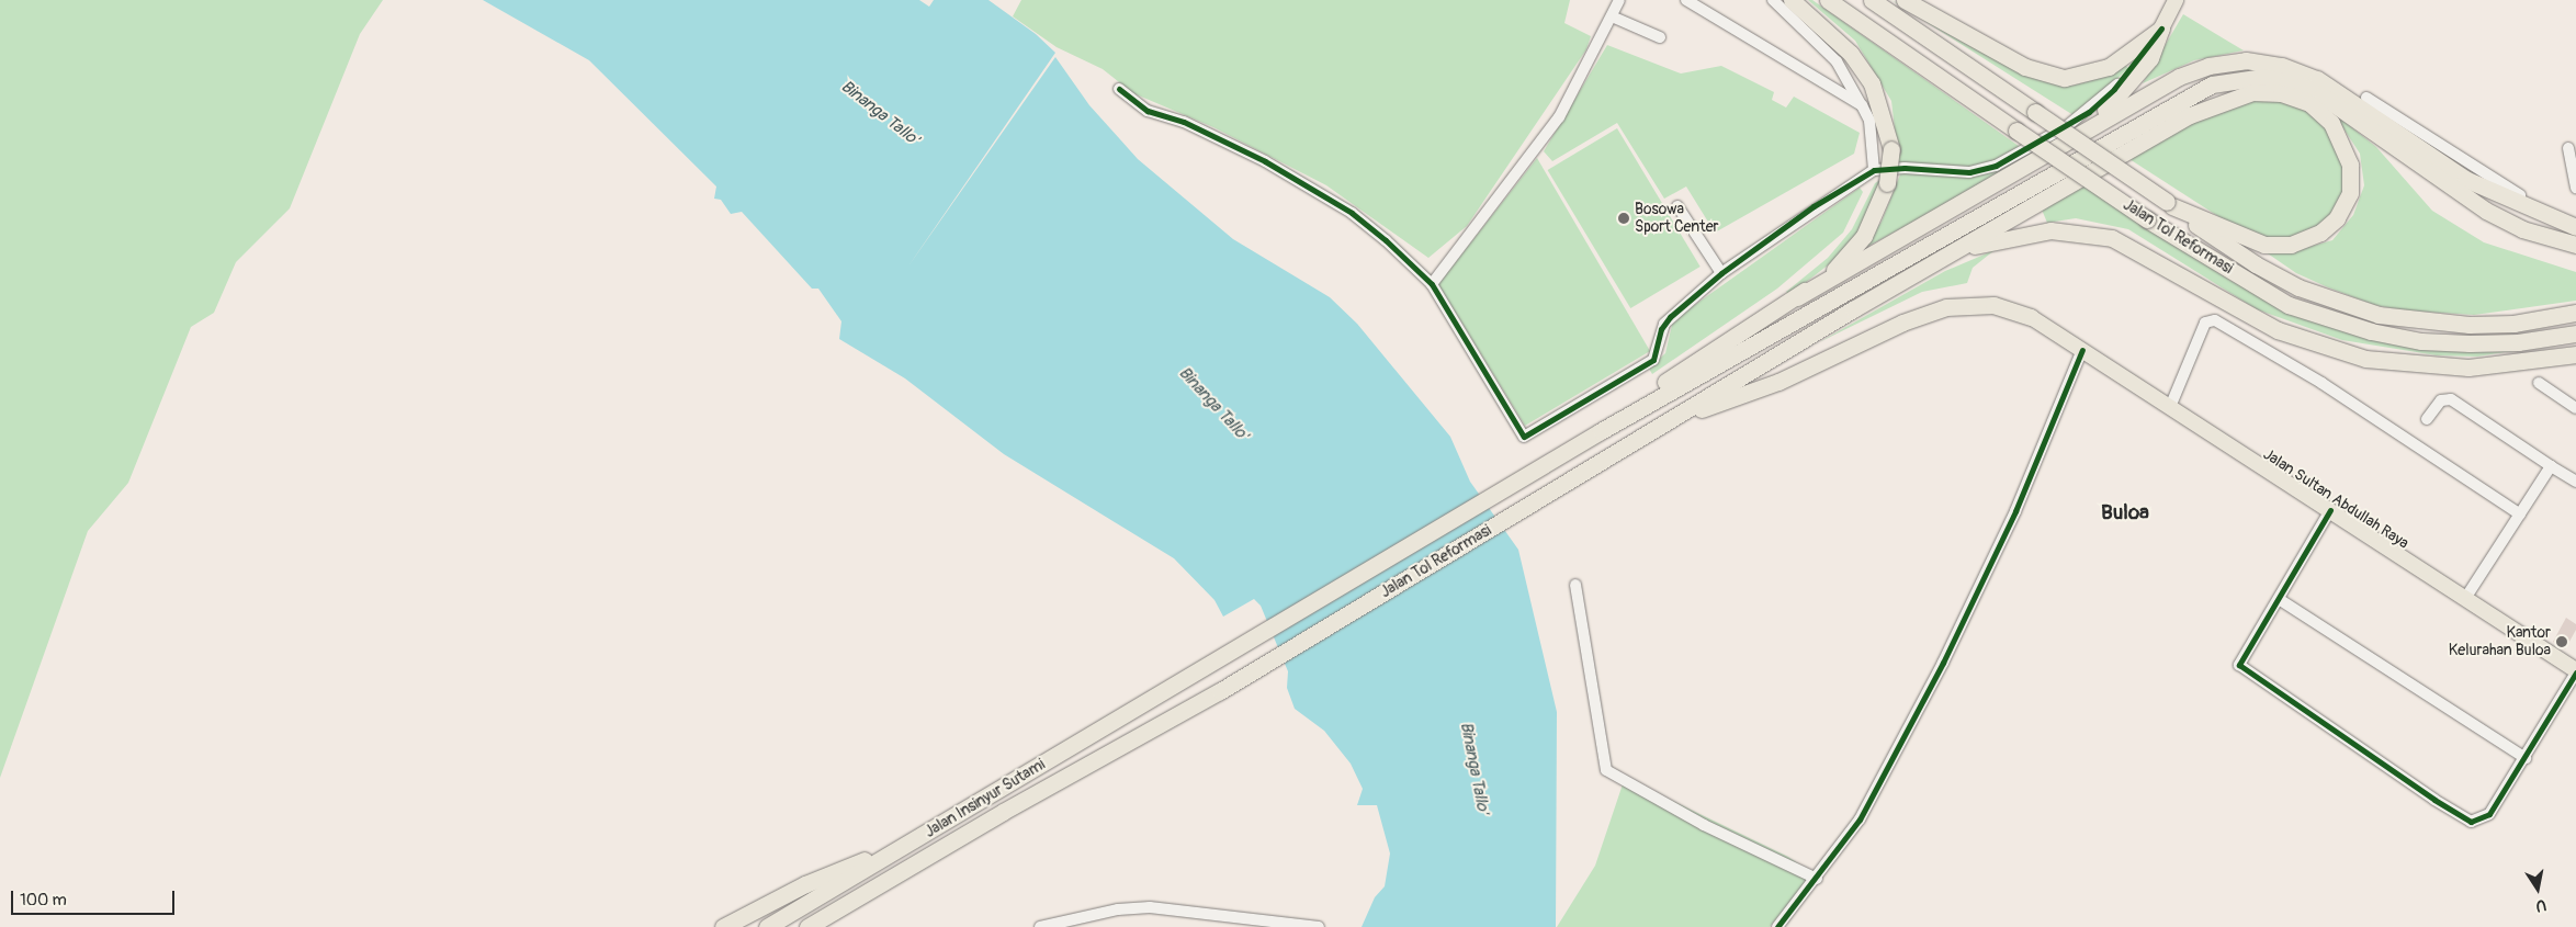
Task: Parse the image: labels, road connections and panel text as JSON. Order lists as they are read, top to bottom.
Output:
{
  "streets": {
    "highway": ["Jalan Tol Reformasi", "Jalan Insinyur Sutami"],
    "main road": ["Jalan Sultan Abdullah Raya"]
  },
  "crossings": [
    ["Jalan Tol Reformasi", "Jalan Insinyur Sutami"]
  ],
  "districts": ["Buloa"],
  "water": ["Binanga Tallo'"],
  "places": ["Bosowa Sport Center", "Kantor Kelurahan Buloa"],
  "scale_bar": "100 m",
  "north": "bottom"
}
